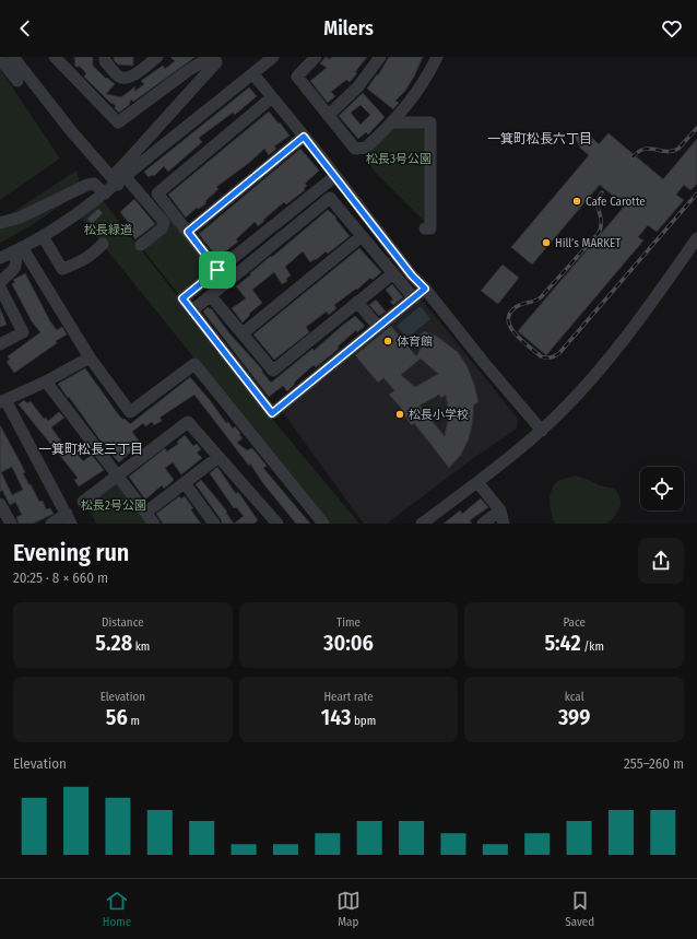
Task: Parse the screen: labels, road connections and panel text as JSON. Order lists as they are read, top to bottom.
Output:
{
  "districts": ["一箕町松長六丁目", "一箕町松長三丁目"],
  "parks": ["松長3号公園", "松長緑道", "松長2号公園"],
  "places": [
    "Cafe Carotte",
    "Hill’s MARKET",
    "体育館",
    "松長小学校"
  ],
  "page": {
    "header": "Milers",
    "heading": ["Evening run", "20:25 · 8 × 660 m"],
    "stats": [
      ["Distance", "5.28 km"],
      ["Time", "30:06"],
      ["Pace", "5:42 /km"],
      ["Elevation", "56 m"],
      ["Heart rate", "143 bpm"],
      ["kcal", "399"]
    ],
    "chart": ["Elevation", "255–260 m"],
    "tabs": ["Home", "Map", "Saved"]
  }
}
